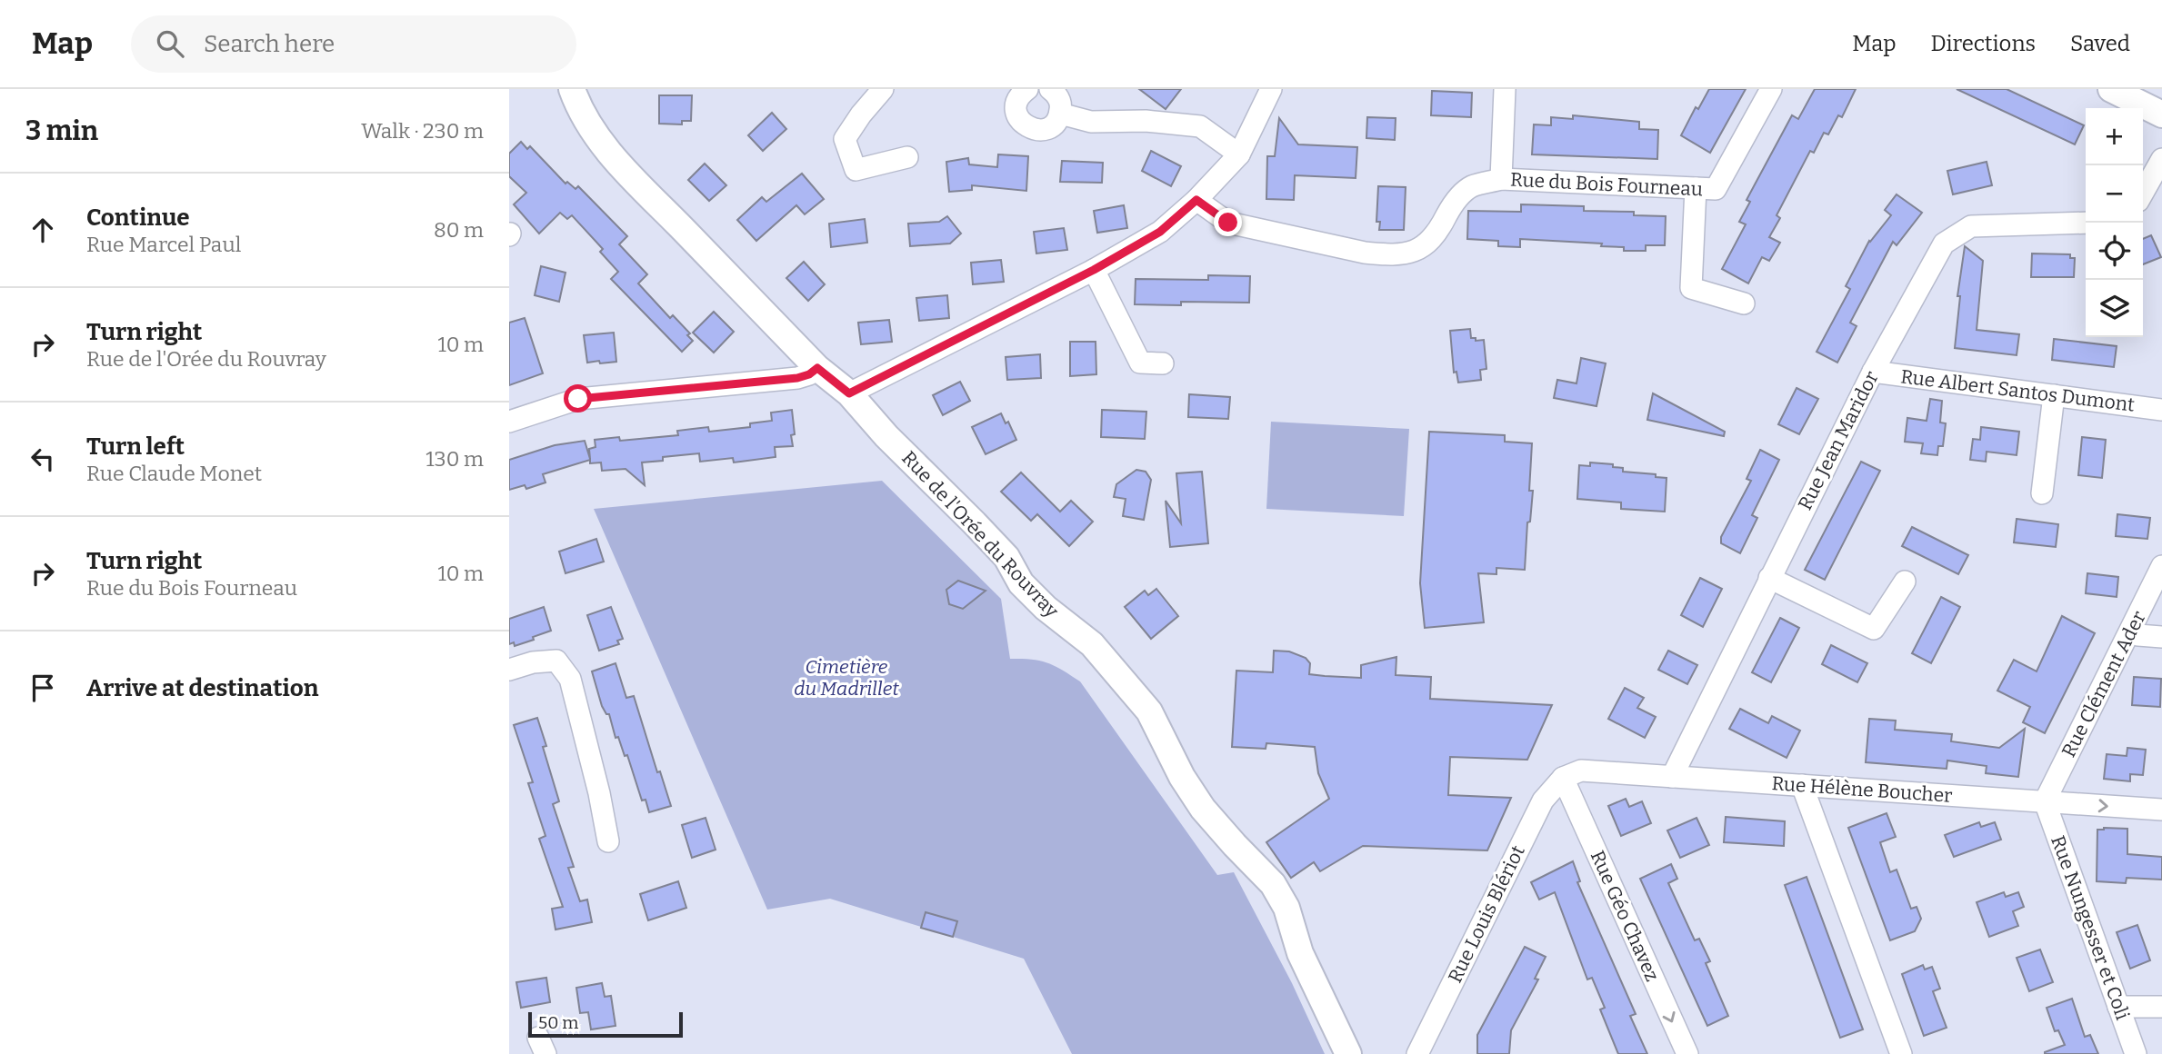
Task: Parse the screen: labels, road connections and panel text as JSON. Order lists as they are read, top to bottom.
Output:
{
  "streets": {
    "street": [
      "Rue du Bois Fourneau",
      "Rue Albert Santos Dumont",
      "Rue Jean Maridor",
      "Rue de l'Orée du Rouvray",
      "Rue Clément Ader",
      "Rue Hélène Boucher",
      "Rue Louis Blériot",
      "Rue Géo Chavez",
      "Rue Nungesser et Coli"
    ]
  },
  "crossings": [
    ["Rue Albert Santos Dumont", "Rue Jean Maridor"],
    ["Rue Jean Maridor", "Rue Hélène Boucher"],
    ["Rue Clément Ader", "Rue Hélène Boucher"],
    ["Rue Clément Ader", "Rue Nungesser et Coli"],
    ["Rue Hélène Boucher", "Rue Louis Blériot"],
    ["Rue Hélène Boucher", "Rue Géo Chavez"],
    ["Rue Hélène Boucher", "Rue Nungesser et Coli"],
    ["Rue Louis Blériot", "Rue Géo Chavez"]
  ],
  "one_way": ["Rue Géo Chavez"],
  "parks": ["Cimetière du Madrillet"],
  "scale_bar": "50 m",
  "page": {
    "header": "Map",
    "search": "Search here",
    "nav": ["Map", "Directions", "Saved"],
    "heading": ["3 min", "Walk · 230 m"],
    "map_buttons": ["+", "−"],
    "list": [
      ["Continue", "Rue Marcel Paul", "80 m"],
      ["Turn right", "Rue de l'Orée du Rouvray", "10 m"],
      ["Turn left", "Rue Claude Monet", "130 m"],
      ["Turn right", "Rue du Bois Fourneau", "10 m"],
      "Arrive at destination"
    ],
    "scale": "50 m"
  }
}
